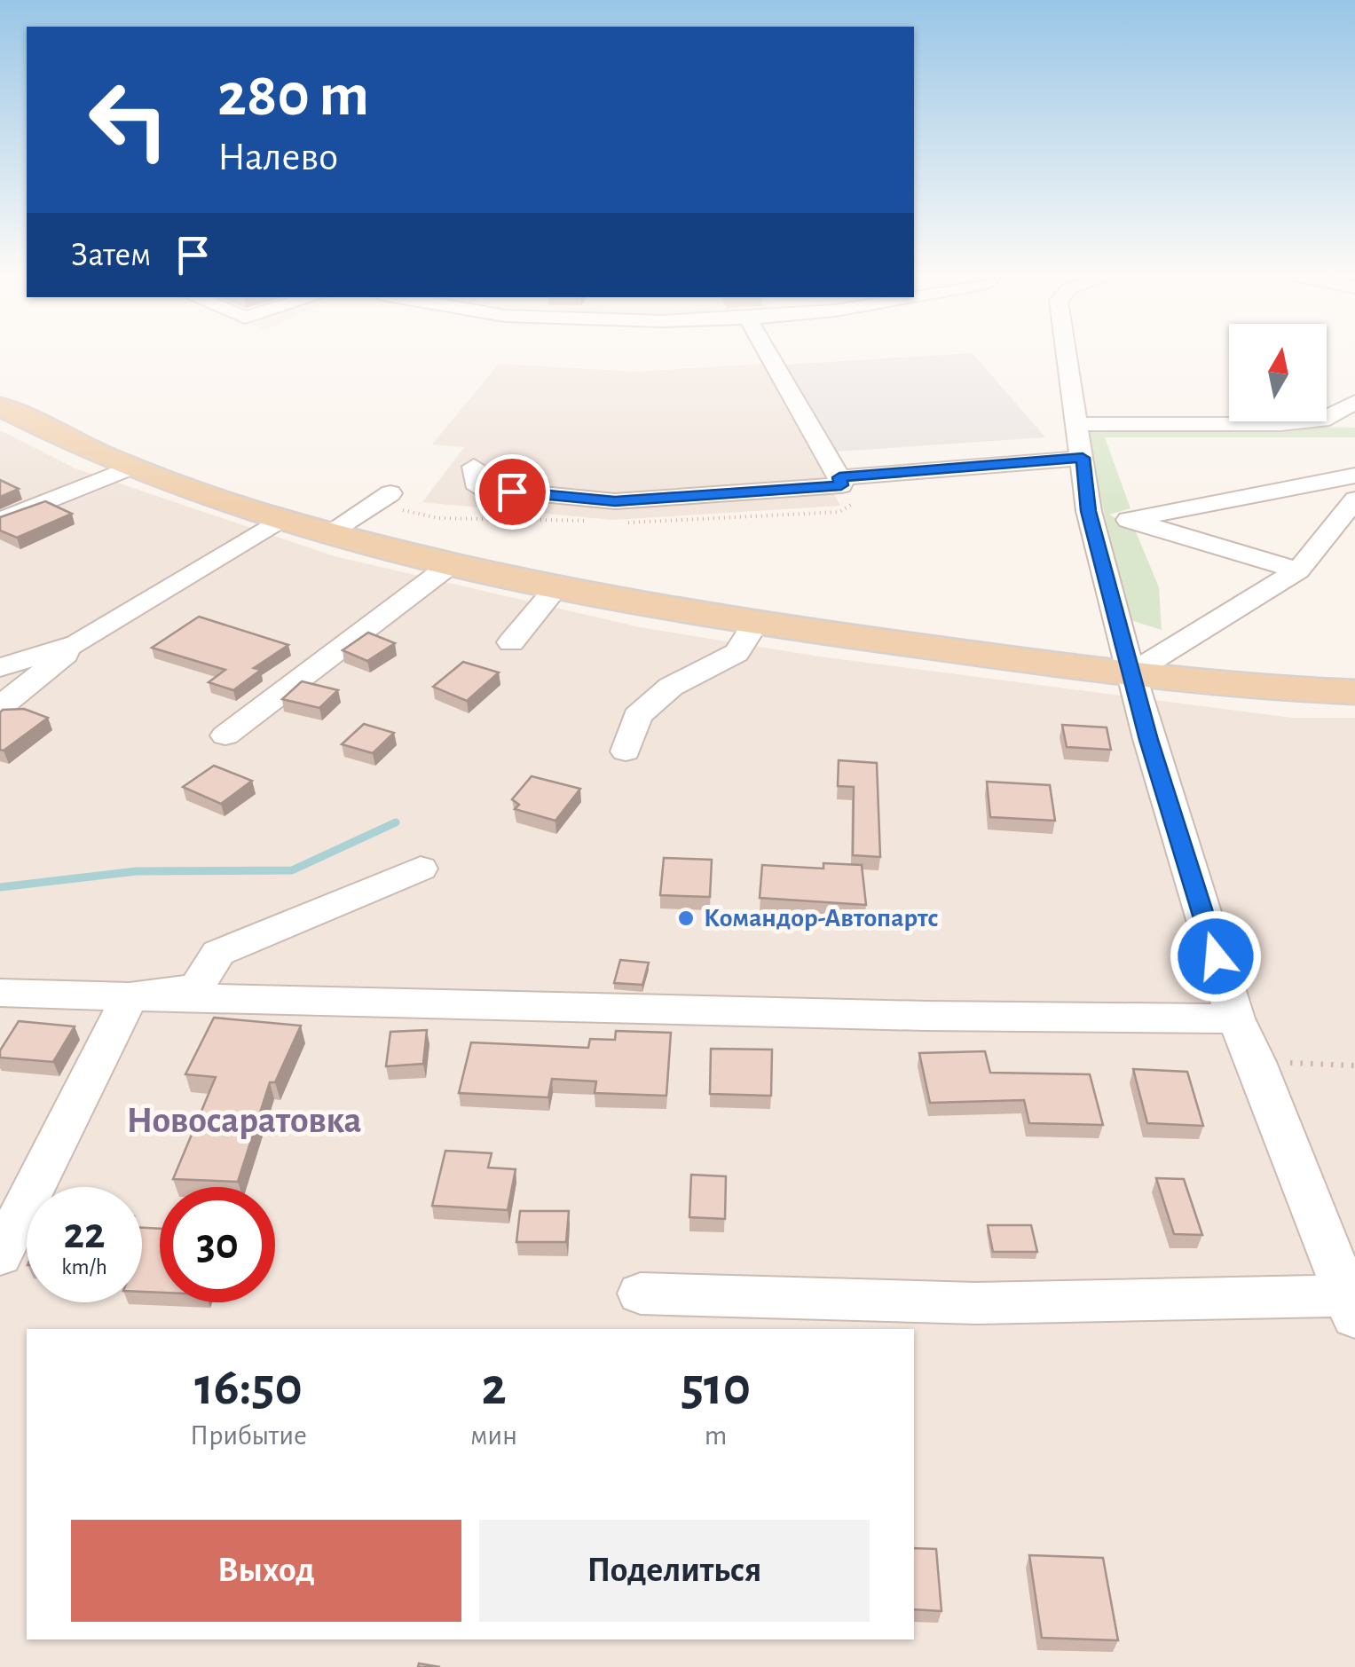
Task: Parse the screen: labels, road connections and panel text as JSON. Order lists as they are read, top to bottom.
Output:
{
  "districts": ["Новосаратовка"],
  "places": ["Командор-Автопартс"],
  "north": "top",
  "page": {
    "turn": ["280 m", "Налево"],
    "then": "Затем",
    "speed": "22 km/h",
    "limit": "30",
    "eta": [
      "16:50",
      "Прибытие",
      "2",
      "мин",
      "510",
      "m"
    ],
    "buttons": ["Выход", "Поделиться"]
  }
}
